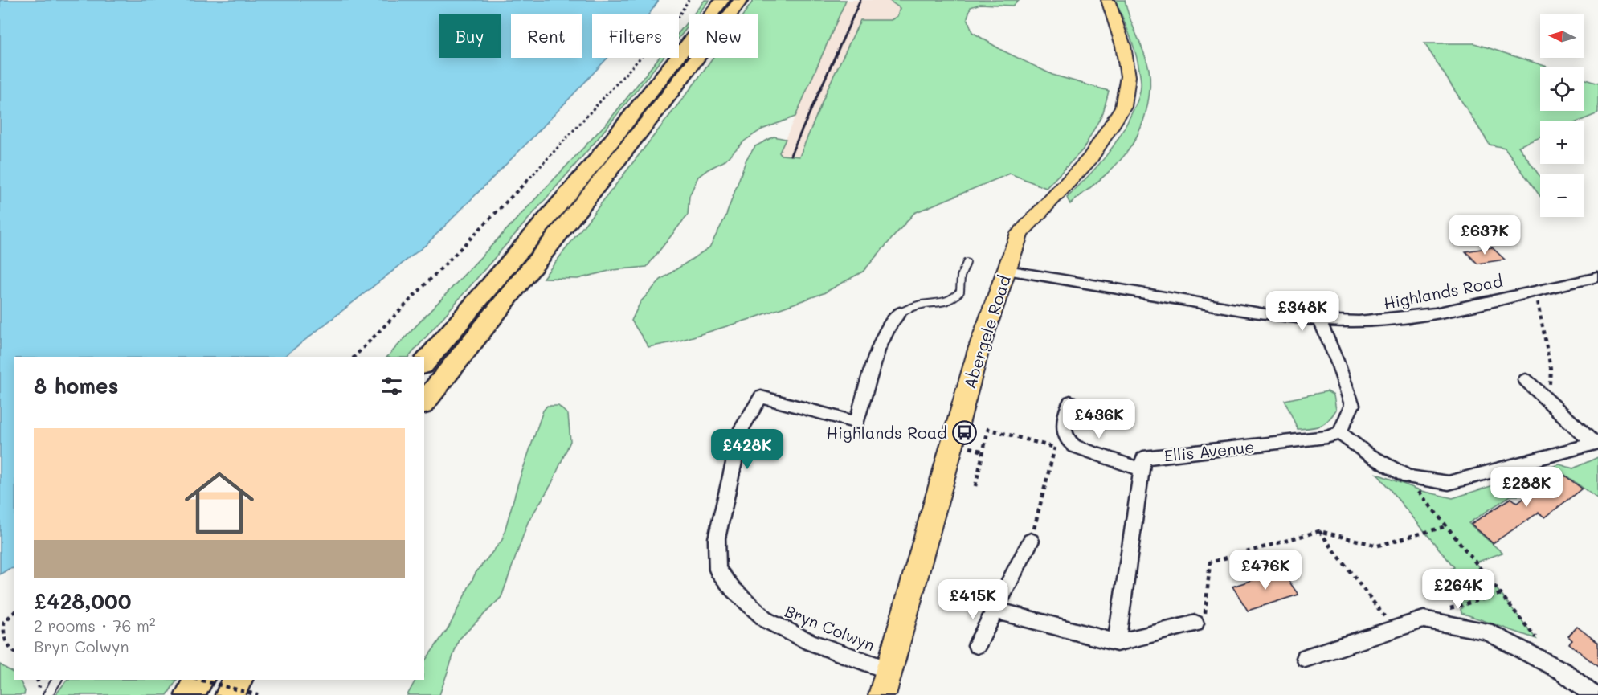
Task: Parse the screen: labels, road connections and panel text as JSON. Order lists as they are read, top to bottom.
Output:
{
  "streets": {
    "main road": ["Abergele Road"],
    "street": ["Highlands Road", "Ellis Avenue", "Bryn Colwyn"]
  },
  "crossings": [
    ["Highlands Road", "Abergele Road"],
    ["Abergele Road", "Bryn Colwyn"]
  ],
  "places": {
    "bus stop": ["Highlands Road"]
  },
  "north": "left",
  "page": {
    "map_buttons": ["+", "−"],
    "chip": [
      "Buy",
      "Rent",
      "Filters",
      "New"
    ],
    "price": [
      "£637K",
      "£348K",
      "£436K",
      "£428K",
      "£288K",
      "£476K",
      "£264K",
      "£415K"
    ],
    "heading": "8 homes",
    "list": [
      {
        "name": "£428,000",
        "note": "2 rooms · 76 m² · Bryn Colwyn"
      }
    ]
  }
}
